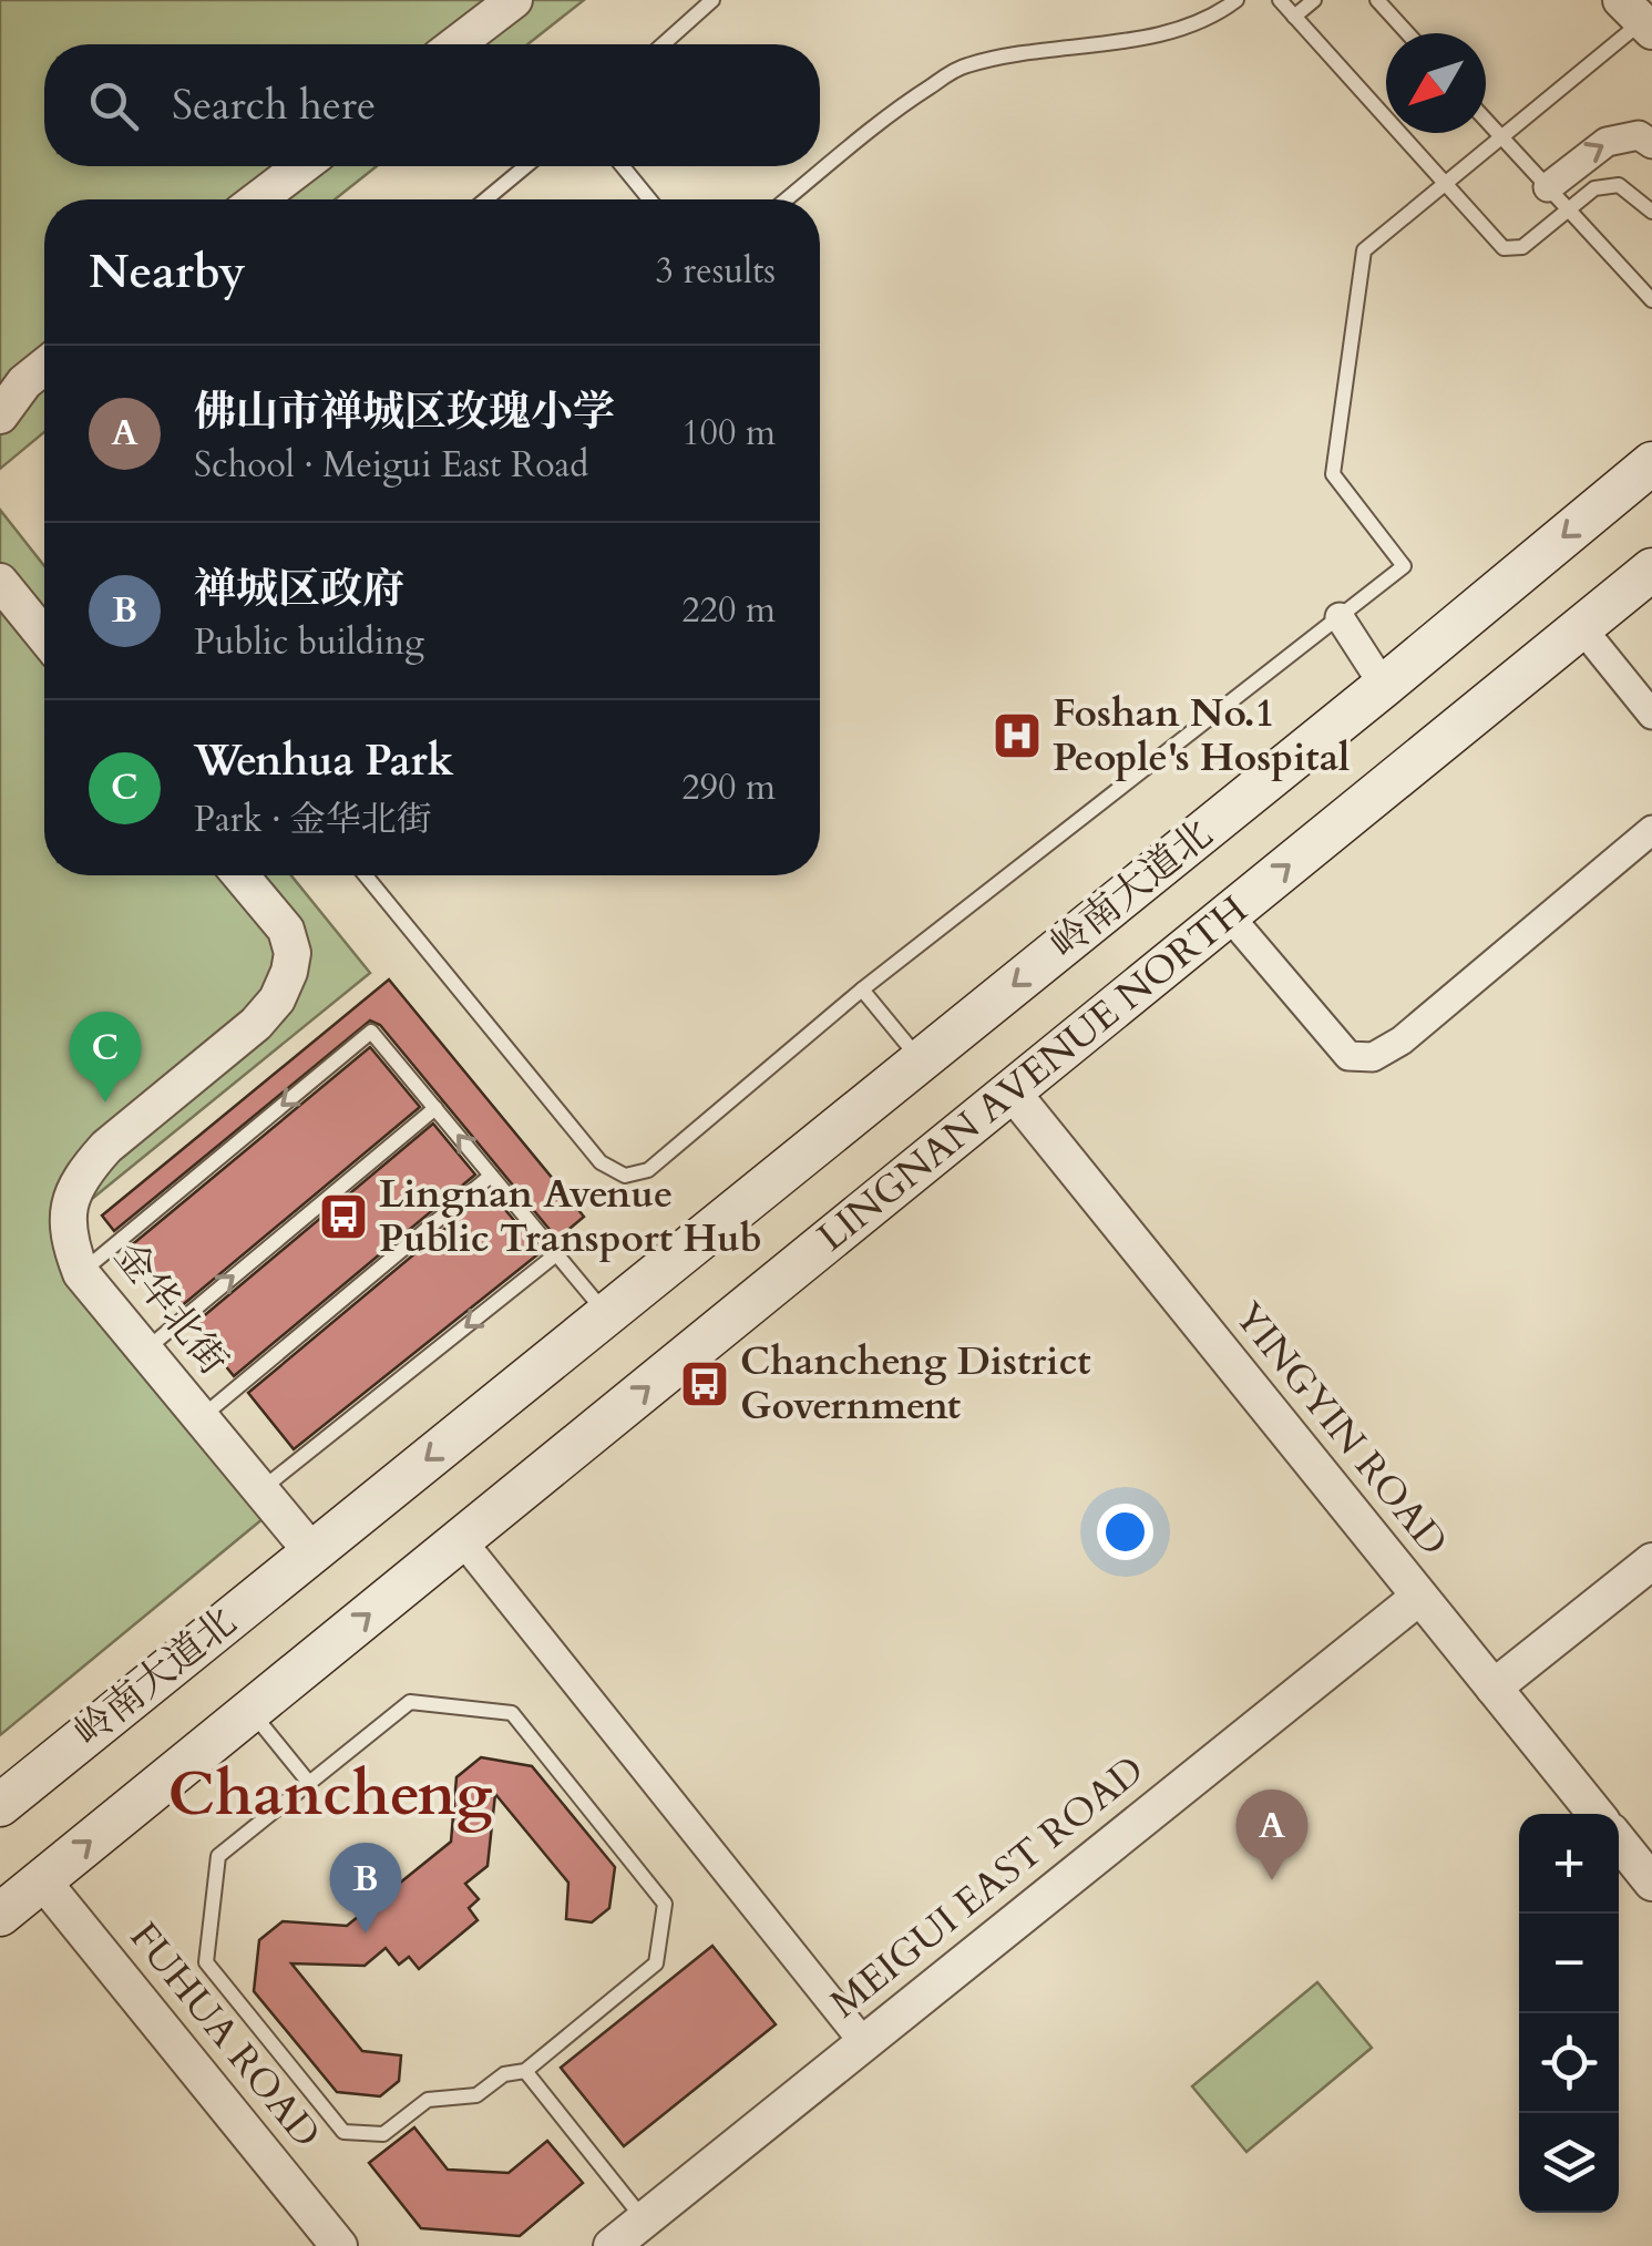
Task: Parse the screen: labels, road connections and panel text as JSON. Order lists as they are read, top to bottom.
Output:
{
  "streets": {
    "main road": ["岭南大道北", "LINGNAN AVENUE NORTH"],
    "street": [
      "金华北街",
      "YINGYIN ROAD",
      "MEIGUI EAST ROAD",
      "FUHUA ROAD"
    ]
  },
  "crossings": [
    ["岭南大道北", "金华北街"],
    ["LINGNAN AVENUE NORTH", "YINGYIN ROAD"],
    ["LINGNAN AVENUE NORTH", "FUHUA ROAD"],
    ["YINGYIN ROAD", "MEIGUI EAST ROAD"]
  ],
  "one_way": ["岭南大道北", "LINGNAN AVENUE NORTH"],
  "districts": ["Chancheng"],
  "places": {
    "hospital": ["Foshan No.1 People's Hospital"],
    "bus stop": ["Lingnan Avenue Public Transport Hub", "Chancheng District Government"]
  },
  "north": "bottom left",
  "page": {
    "search": "Search here",
    "heading": ["Nearby", "3 results"],
    "list": [
      {
        "mark": "A",
        "name": "佛山市禅城区玫瑰小学",
        "note": "School · Meigui East Road",
        "value": "100 m"
      },
      {
        "mark": "B",
        "name": "禅城区政府",
        "note": "Public building",
        "value": "220 m"
      },
      {
        "mark": "C",
        "name": "Wenhua Park",
        "note": "Park · 金华北街",
        "value": "290 m"
      }
    ],
    "pins": ["C", "A", "B"],
    "map_buttons": ["+", "−"]
  }
}
